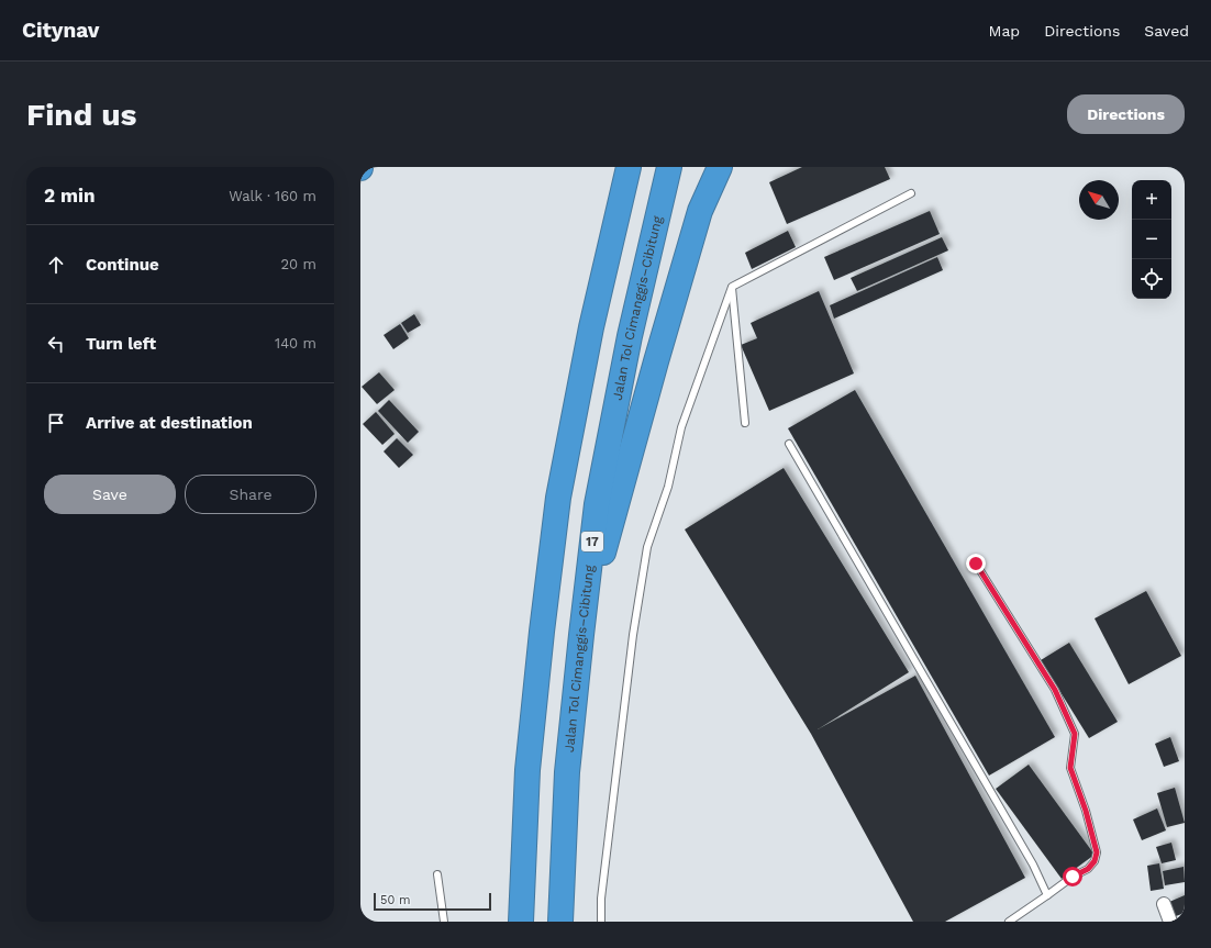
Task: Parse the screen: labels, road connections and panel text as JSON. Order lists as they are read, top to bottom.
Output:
{
  "streets": {
    "highway": ["Jalan Tol Cimanggis–Cibitung", "17"]
  },
  "scale_bar": "50 m",
  "north": "top left",
  "page": {
    "header": "Citynav",
    "nav": ["Map", "Directions", "Saved"],
    "buttons": [
      "Directions",
      ["Save", "Share"]
    ],
    "title": "Find us",
    "heading": ["2 min", "Walk · 160 m"],
    "map_buttons": ["+", "−"],
    "list": [
      ["Continue", "20 m"],
      ["Turn left", "140 m"],
      "Arrive at destination"
    ],
    "scale": "50 m"
  }
}
